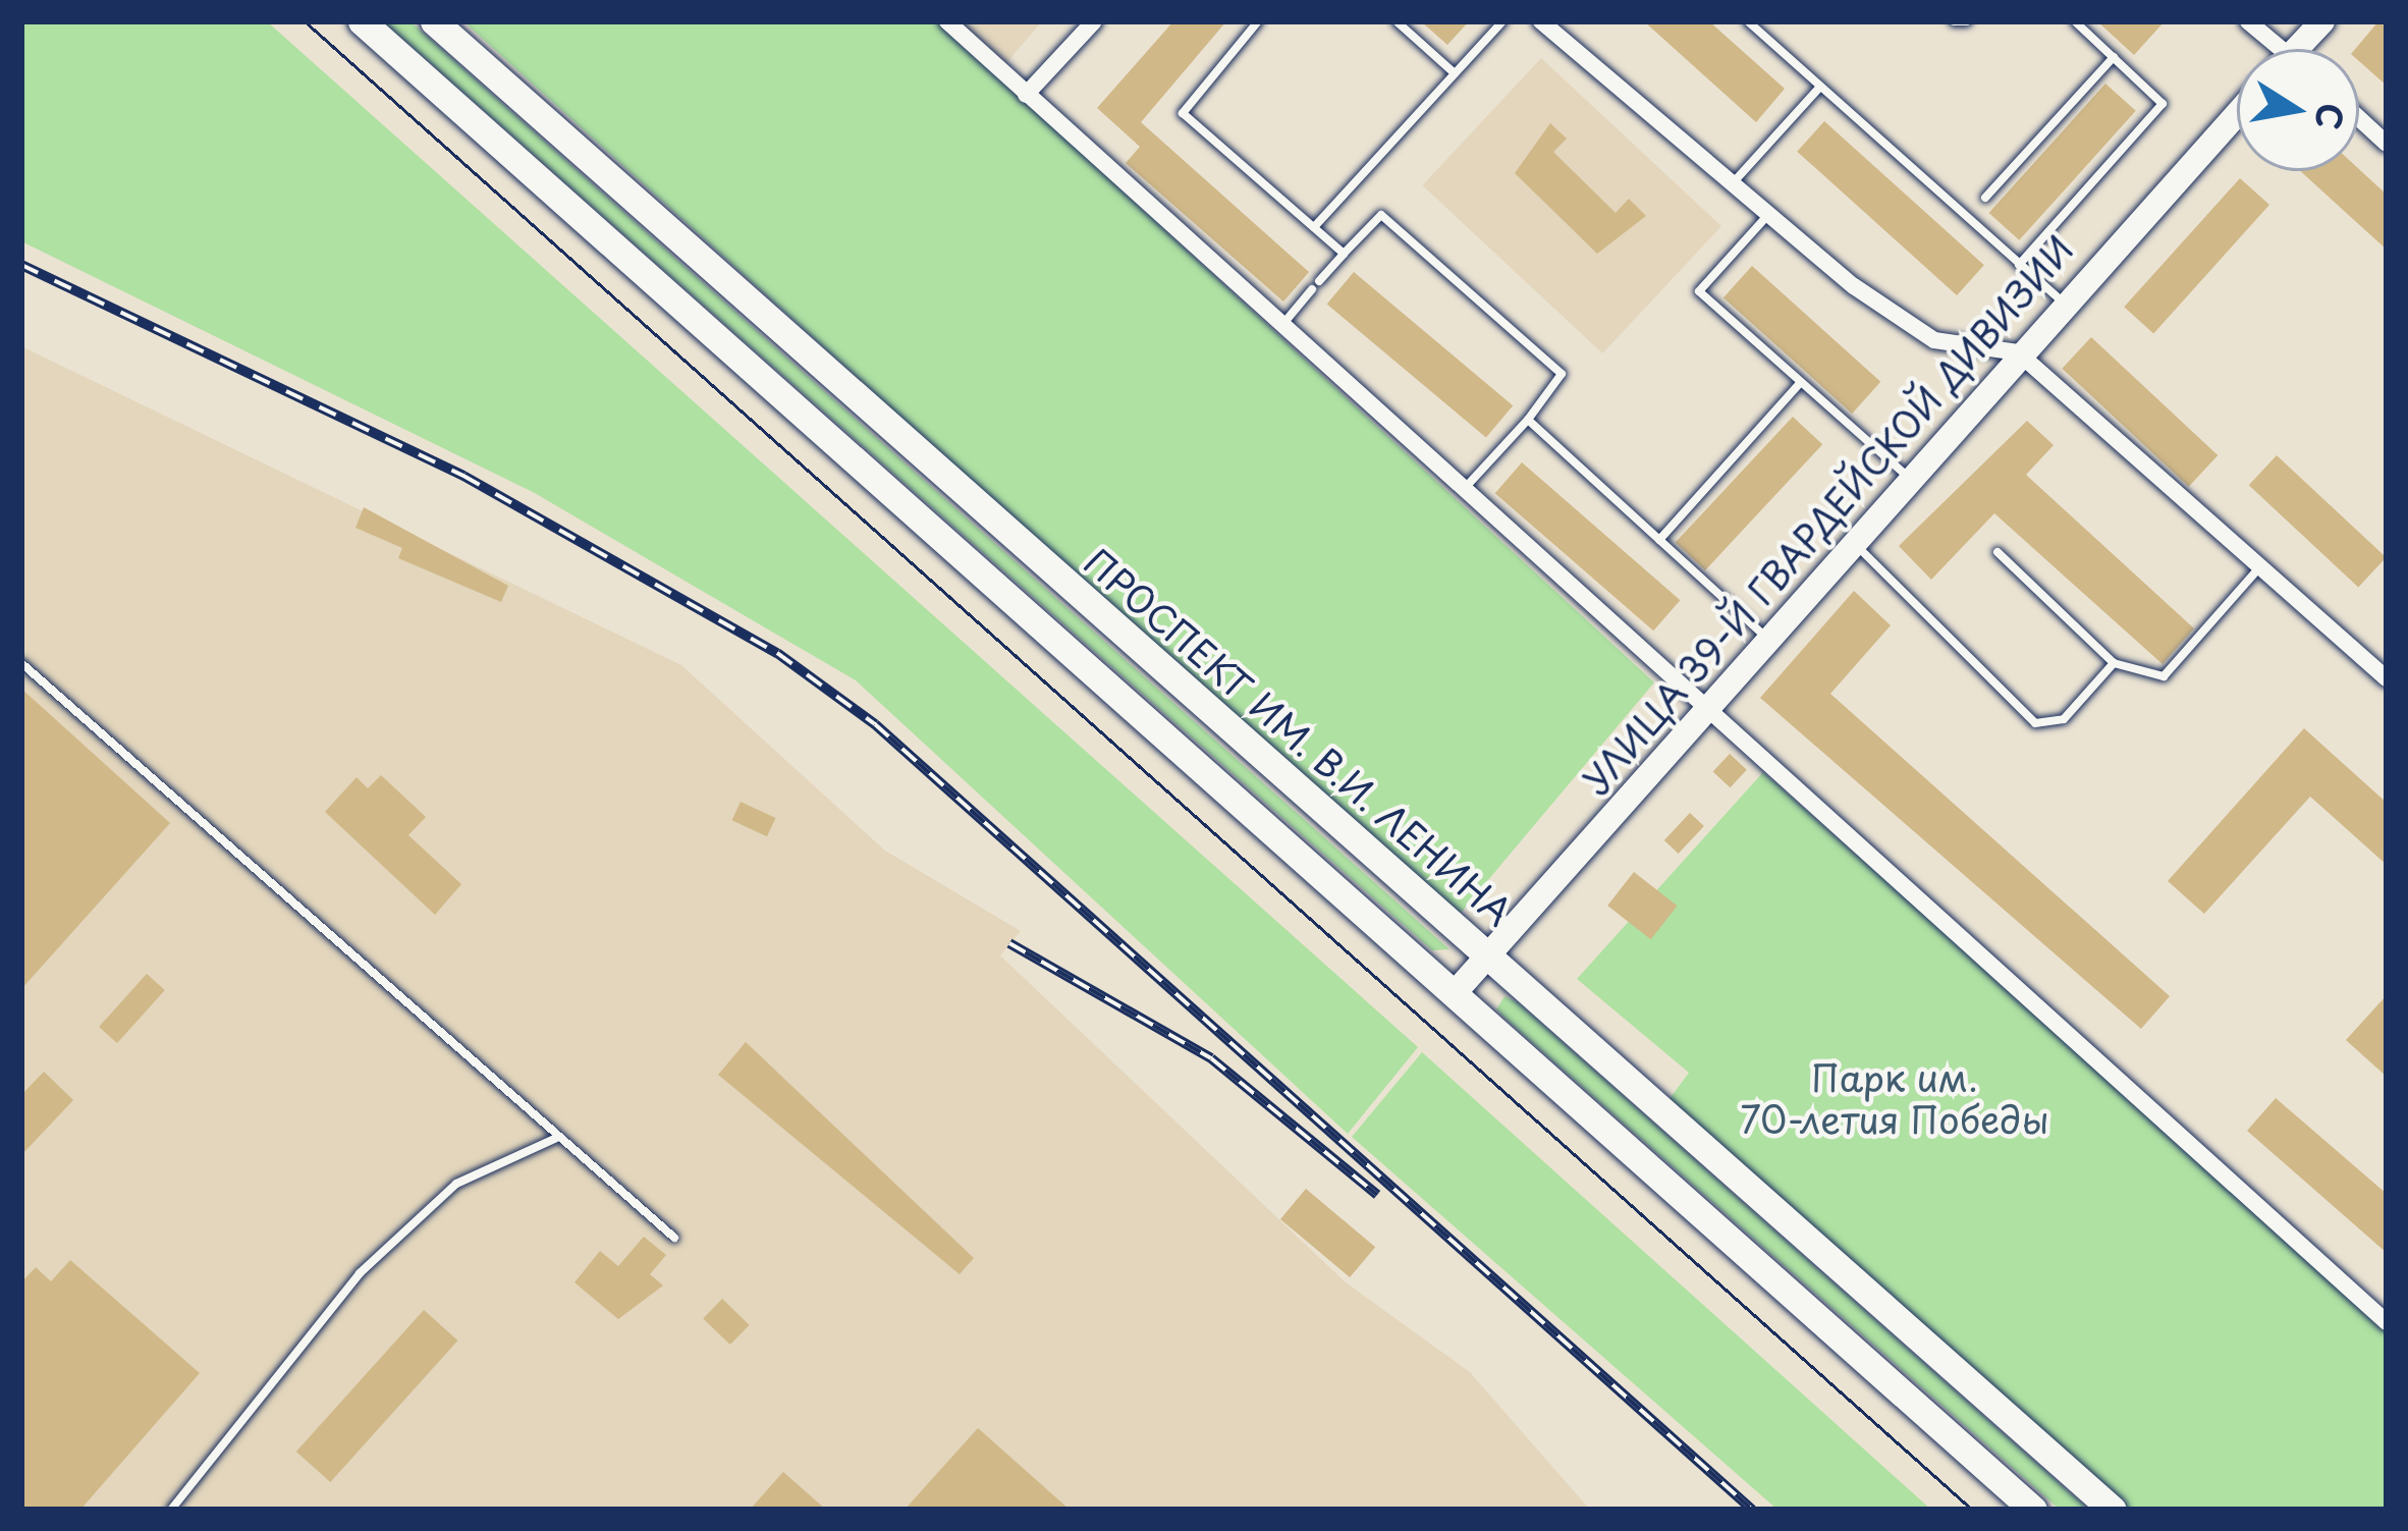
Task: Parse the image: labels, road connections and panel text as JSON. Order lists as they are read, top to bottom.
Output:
{
  "streets": {
    "main road": ["УЛИЦА 39-Й ГВАРДЕЙСКОЙ ДИВИЗИИ", "ПРОСПЕКТ ИМ. В.И. ЛЕНИНА"]
  },
  "crossings": [
    ["УЛИЦА 39-Й ГВАРДЕЙСКОЙ ДИВИЗИИ", "ПРОСПЕКТ ИМ. В.И. ЛЕНИНА"]
  ],
  "parks": ["Парк им. 70-летия Победы"],
  "north": "right"
}
